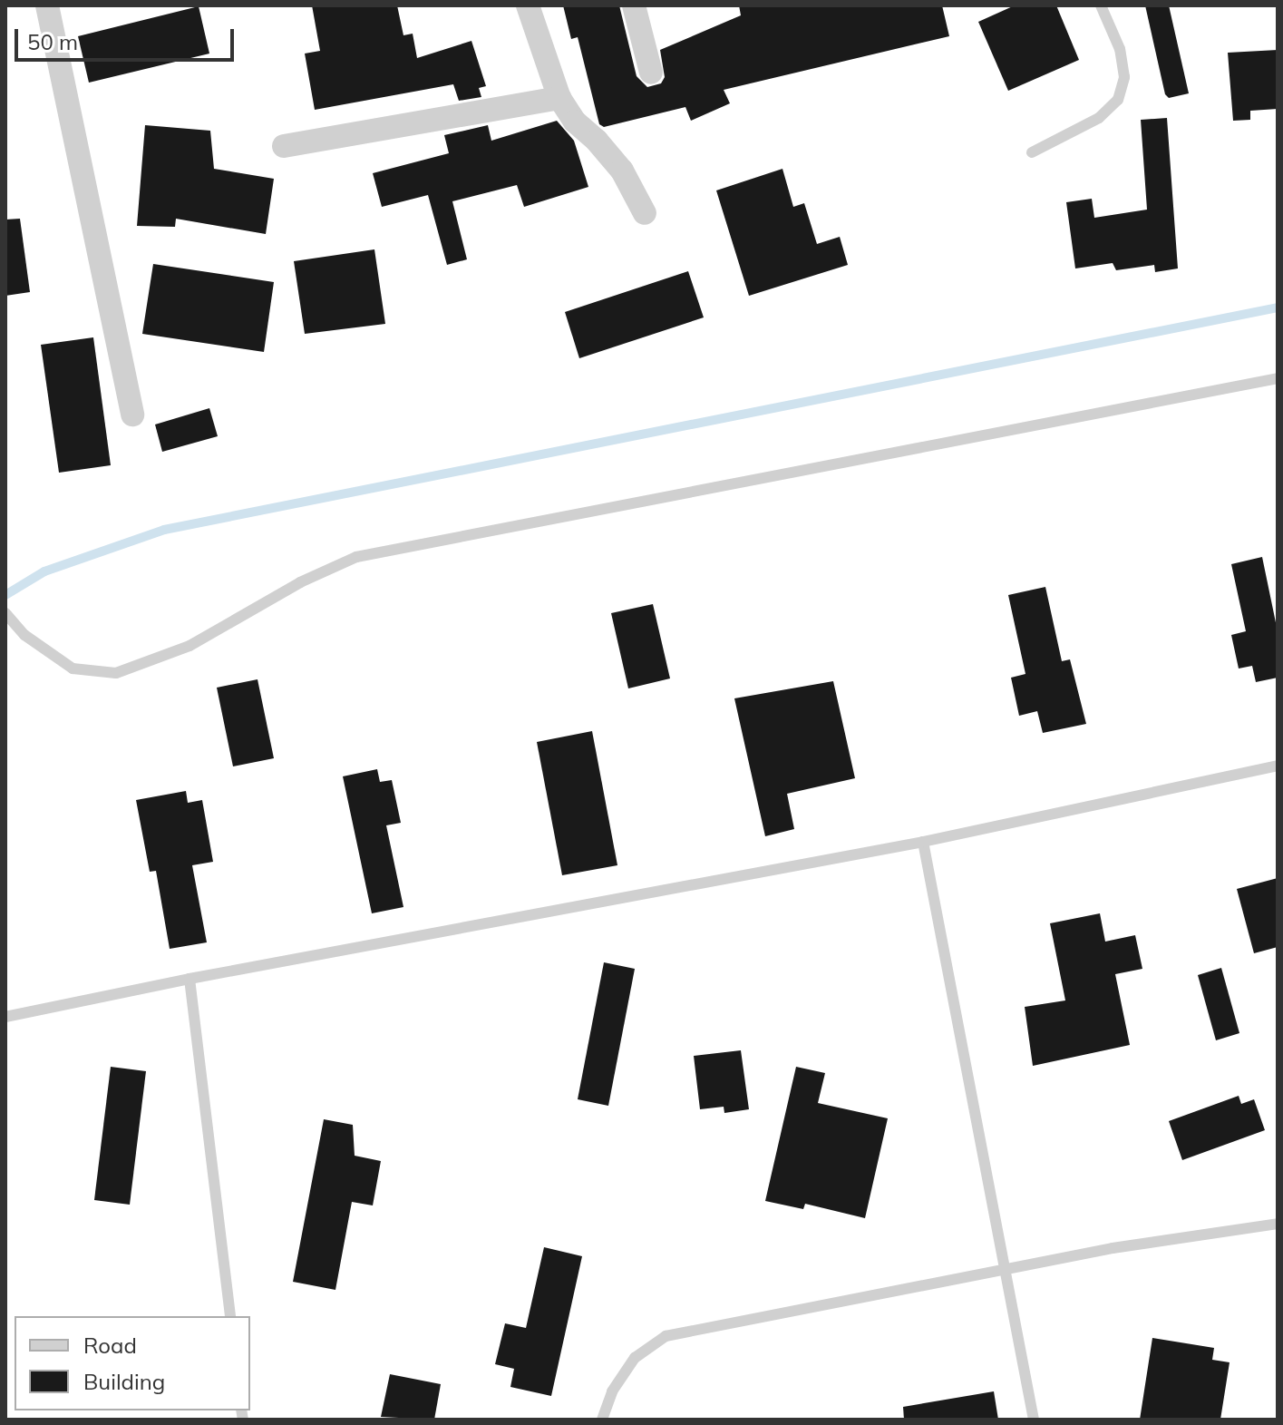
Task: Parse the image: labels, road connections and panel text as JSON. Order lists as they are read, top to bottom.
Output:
{
  "legend": ["Road", "Building"],
  "scale_bar": "50 m"
}
